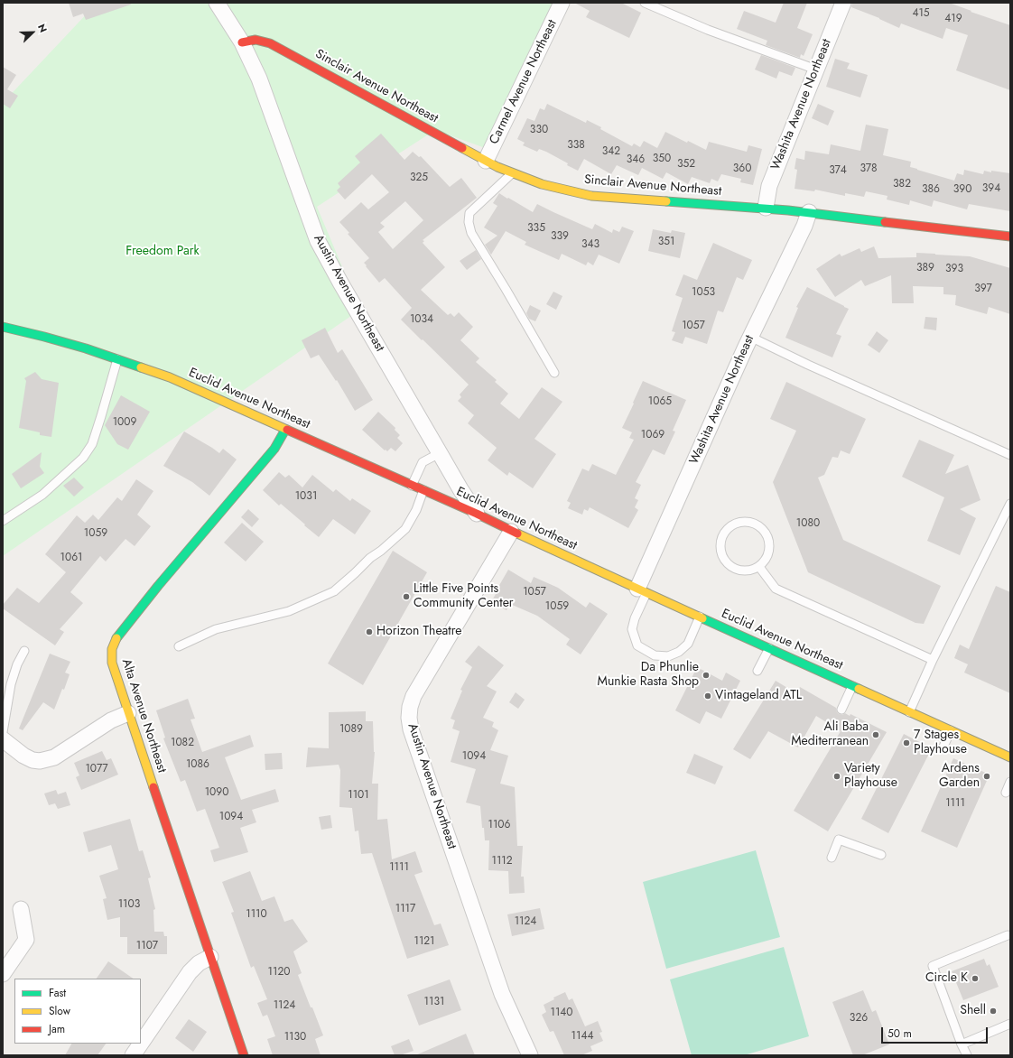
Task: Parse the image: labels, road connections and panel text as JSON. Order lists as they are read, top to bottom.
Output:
{
  "streets": {
    "street": [
      "Carmel Avenue Northeast",
      "Sinclair Avenue Northeast",
      "Washita Avenue Northeast",
      "Austin Avenue Northeast",
      "Euclid Avenue Northeast",
      "Alta Avenue Northeast"
    ]
  },
  "crossings": [
    ["Carmel Avenue Northeast", "Sinclair Avenue Northeast"],
    ["Sinclair Avenue Northeast", "Washita Avenue Northeast"],
    ["Sinclair Avenue Northeast", "Austin Avenue Northeast"],
    ["Washita Avenue Northeast", "Euclid Avenue Northeast"],
    ["Austin Avenue Northeast", "Euclid Avenue Northeast"],
    ["Euclid Avenue Northeast", "Alta Avenue Northeast"]
  ],
  "parks": ["Freedom Park"],
  "places": [
    "Little Five Points Community Center",
    "Horizon Theatre",
    "Da Phunlie Munkie Rasta Shop",
    "Vintageland ATL",
    "Ali Baba Mediterranean",
    "7 Stages Playhouse",
    "Variety Playhouse",
    "Ardens Garden",
    "Circle K",
    "Shell"
  ],
  "house_numbers": [
    "415",
    "419",
    "330",
    "338",
    "342",
    "350",
    "346",
    "352",
    "360",
    "378",
    "374",
    "325",
    "382",
    "394",
    "386",
    "390",
    "335",
    "339",
    "351",
    "343",
    "389",
    "393",
    "397",
    "1053",
    "1034",
    "1057",
    "1065",
    "1009",
    "1069",
    "1031",
    "1080",
    "1059",
    "1061",
    "1057",
    "1059",
    "1089",
    "1082",
    "1094",
    "1086",
    "1077",
    "1090",
    "1101",
    "1111",
    "1094",
    "1106",
    "1112",
    "1111",
    "1103",
    "1117",
    "1110",
    "1124",
    "1121",
    "1107",
    "1120",
    "1131",
    "1124",
    "1140",
    "326",
    "1144",
    "1130"
  ],
  "legend": ["Fast", "Slow", "Jam"],
  "scale_bar": "50 m",
  "north": "top right"
}
